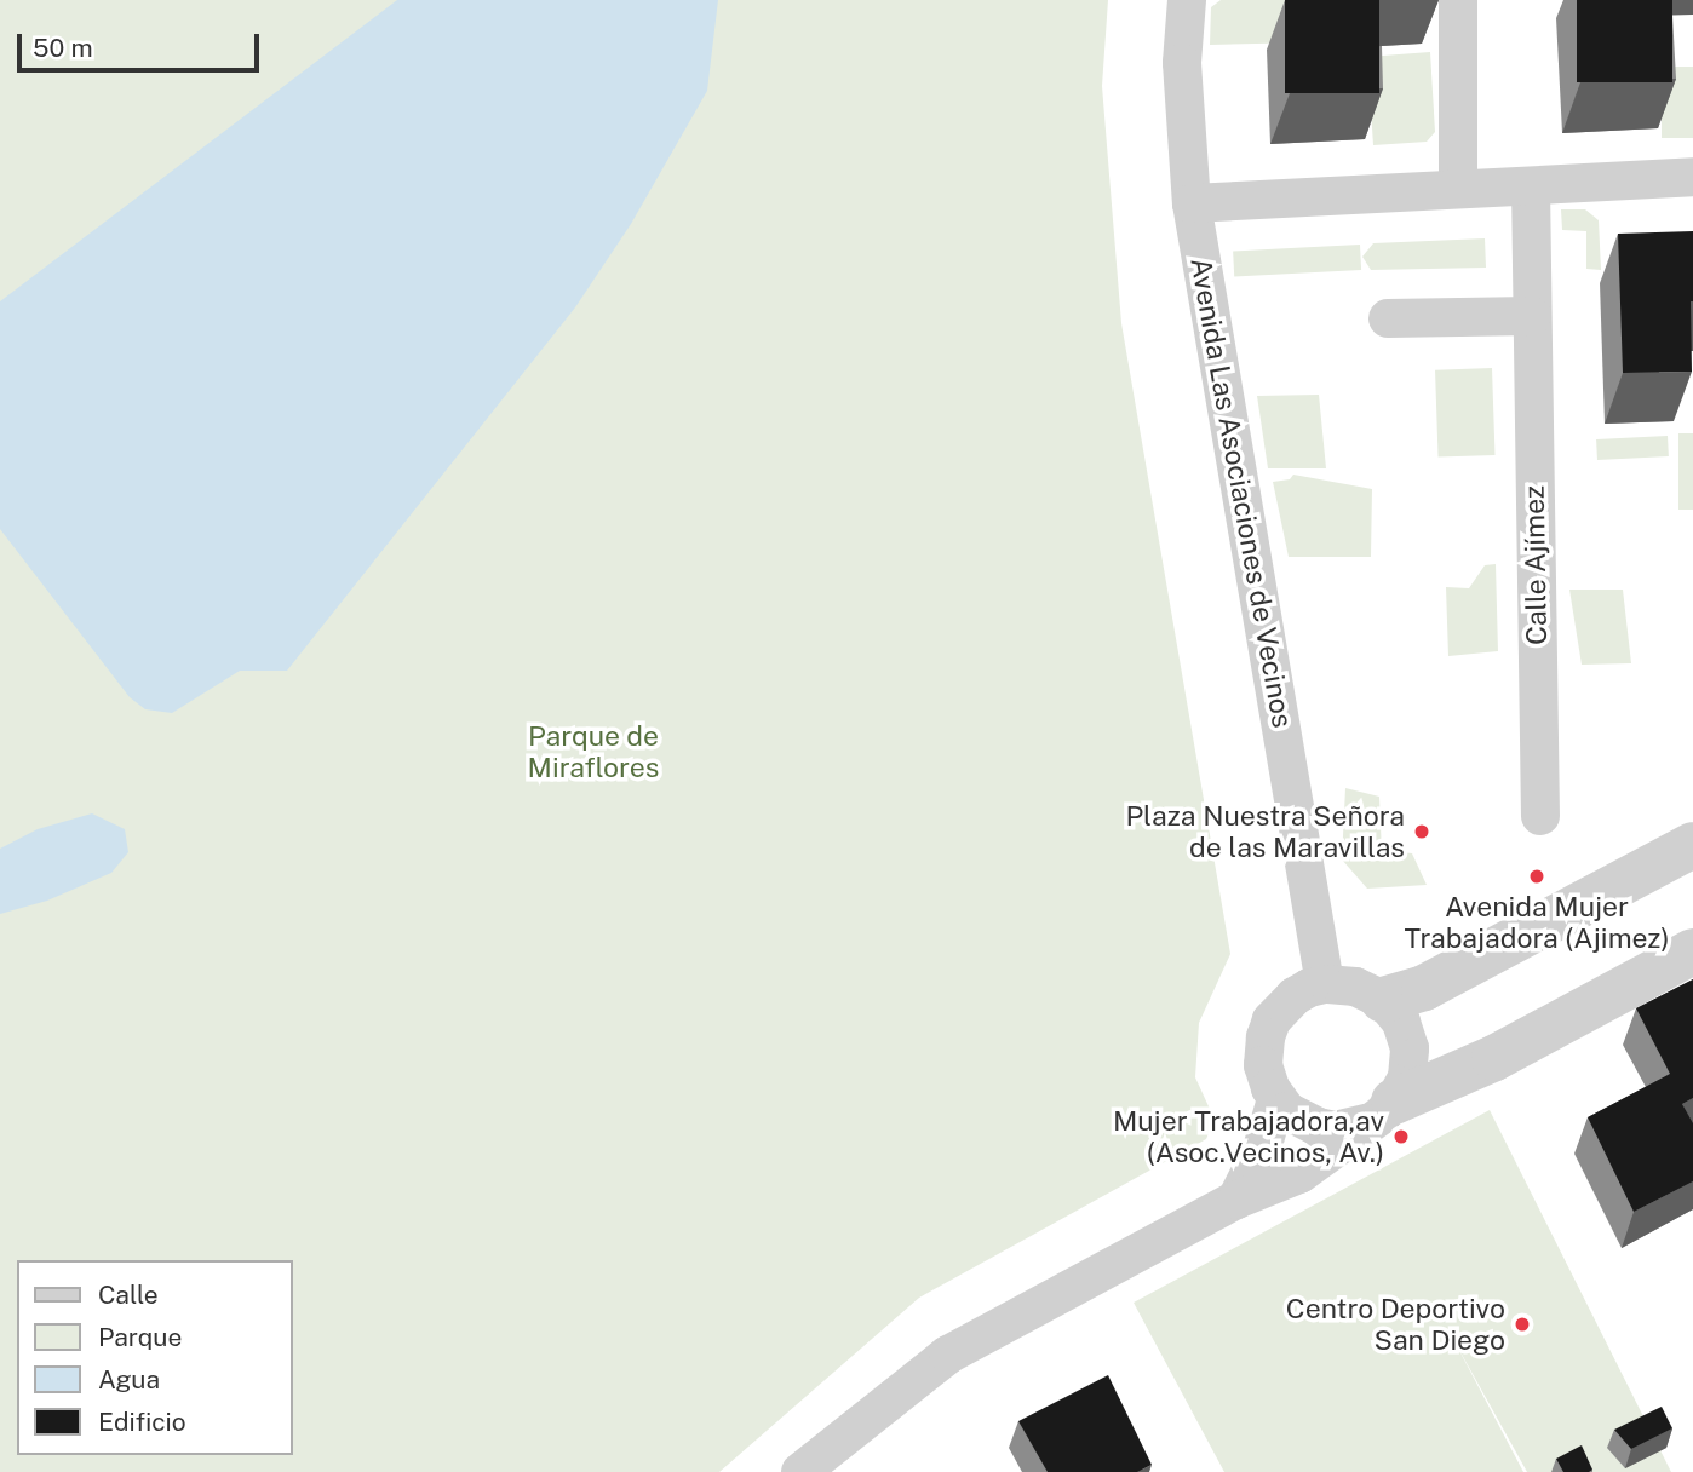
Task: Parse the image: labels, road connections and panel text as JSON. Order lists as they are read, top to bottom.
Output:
{
  "streets": {
    "street": ["Avenida Las Asociaciones de Vecinos", "Calle Ajímez"]
  },
  "parks": ["Parque de Miraflores"],
  "places": [
    "Plaza Nuestra Señora de las Maravillas",
    "Avenida Mujer Trabajadora (Ajimez)",
    "Mujer Trabajadora,av (Asoc.Vecinos, Av.)",
    "Centro Deportivo San Diego"
  ],
  "legend": [
    "Calle",
    "Parque",
    "Agua",
    "Edificio"
  ],
  "scale_bar": "50 m"
}
